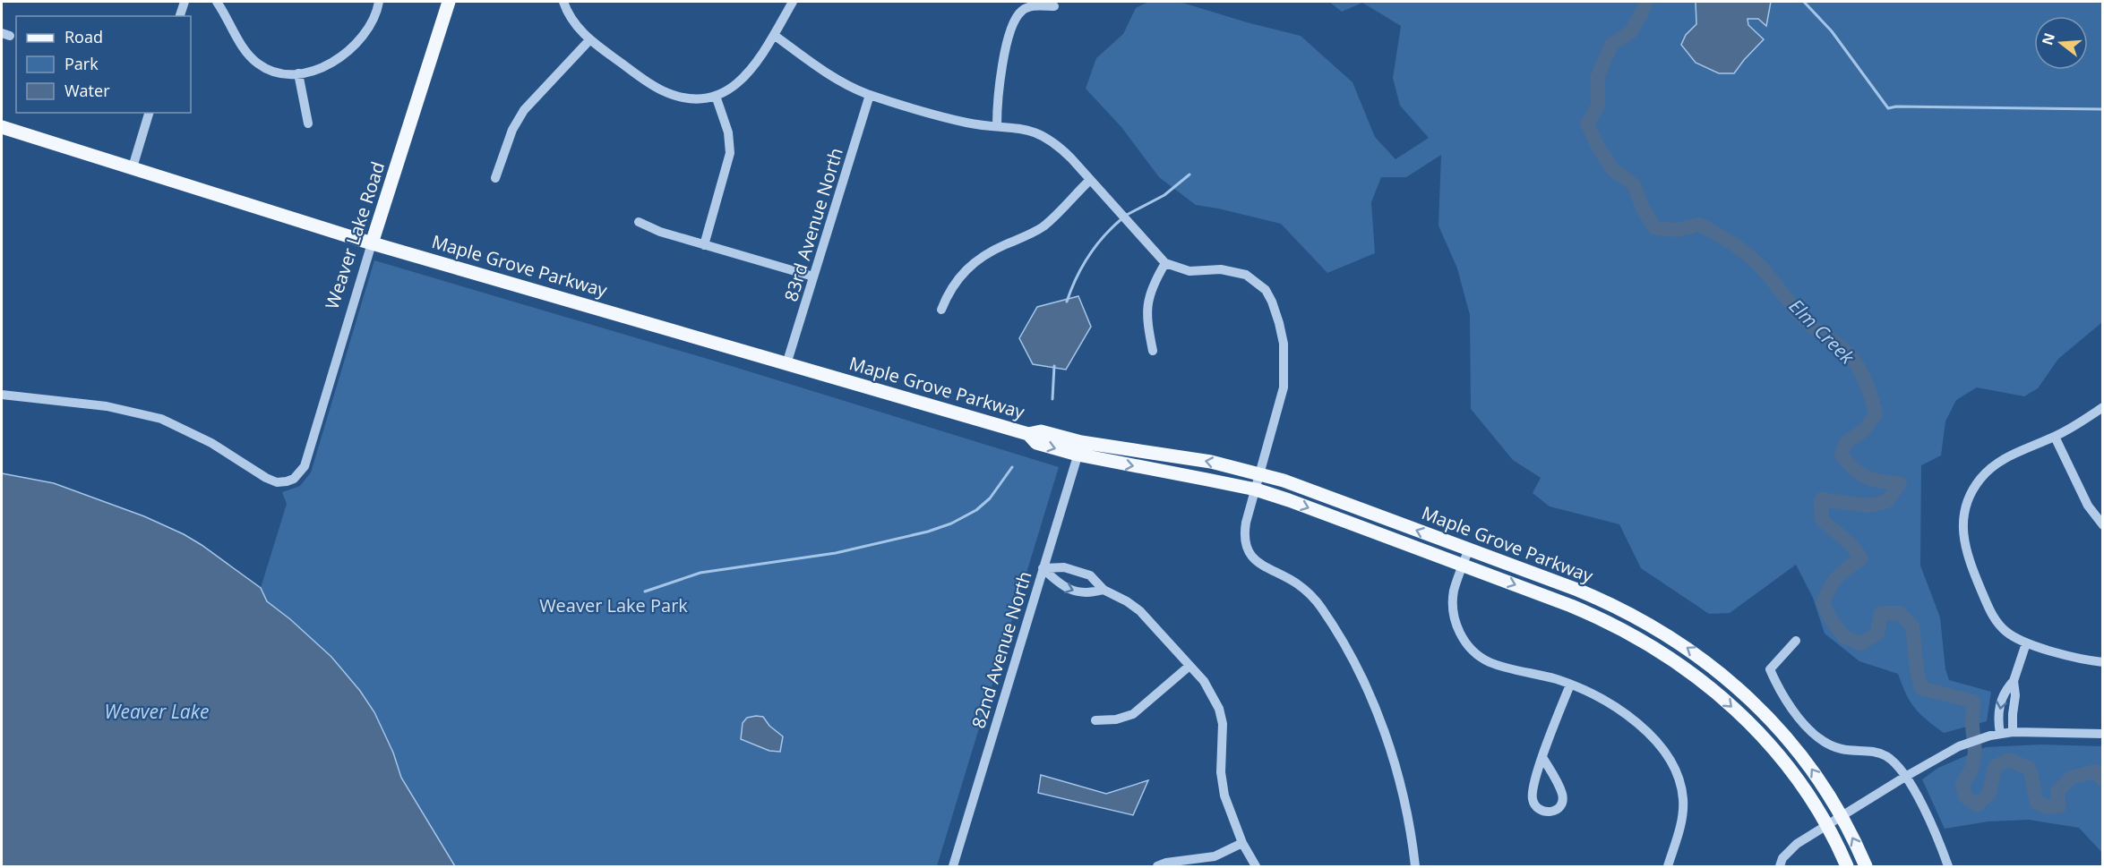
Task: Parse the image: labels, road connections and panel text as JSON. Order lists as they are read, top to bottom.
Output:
{
  "streets": {
    "main road": ["Weaver Lake Road", "Maple Grove Parkway"],
    "street": ["83rd Avenue North", "82nd Avenue North"]
  },
  "crossings": [
    ["83rd Avenue North", "Maple Grove Parkway"],
    ["Weaver Lake Road", "Maple Grove Parkway"],
    ["Maple Grove Parkway", "82nd Avenue North"]
  ],
  "water": ["Elm Creek", "Weaver Lake"],
  "parks": ["Weaver Lake Park"],
  "legend": ["Road", "Park", "Water"],
  "north": "left"
}
